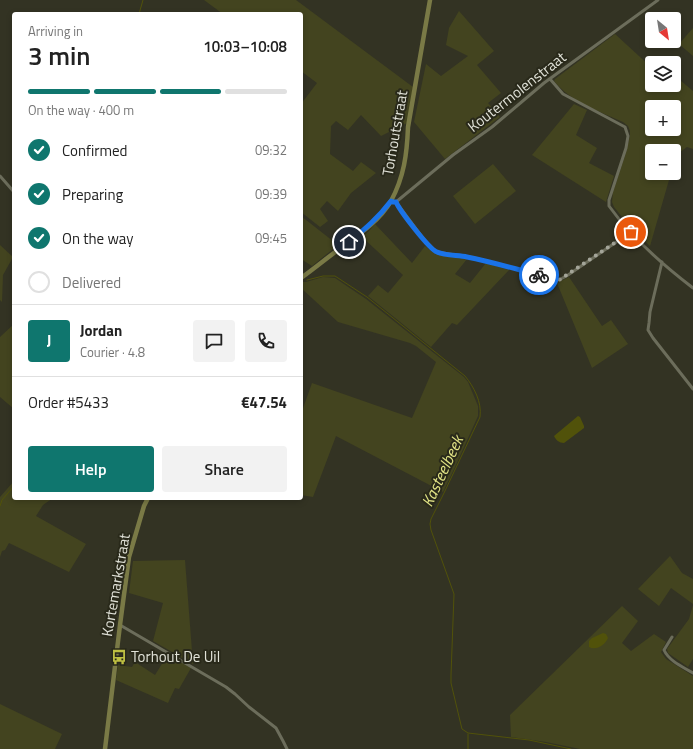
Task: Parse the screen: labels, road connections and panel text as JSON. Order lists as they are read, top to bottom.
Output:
{
  "streets": {
    "street": ["Koutermolenstraat", "Torhoutstraat", "Kortemarkstraat"]
  },
  "water": ["Kasteelbeek"],
  "places": {
    "bus stop": ["Torhout De Uil"]
  },
  "north": "bottom right",
  "page": {
    "map_buttons": ["+", "−"],
    "heading": ["3 min", "Arriving in", "10:03–10:08"],
    "panel": [
      "Jordan",
      "Courier · 4.8",
      "Order #5433",
      "€47.54"
    ],
    "bar": "On the way · 400 m",
    "list": [
      ["Confirmed", "09:32"],
      ["Preparing", "09:39"],
      ["On the way", "09:45"],
      "Delivered"
    ],
    "round": "J",
    "buttons": ["Help", "Share"]
  }
}
